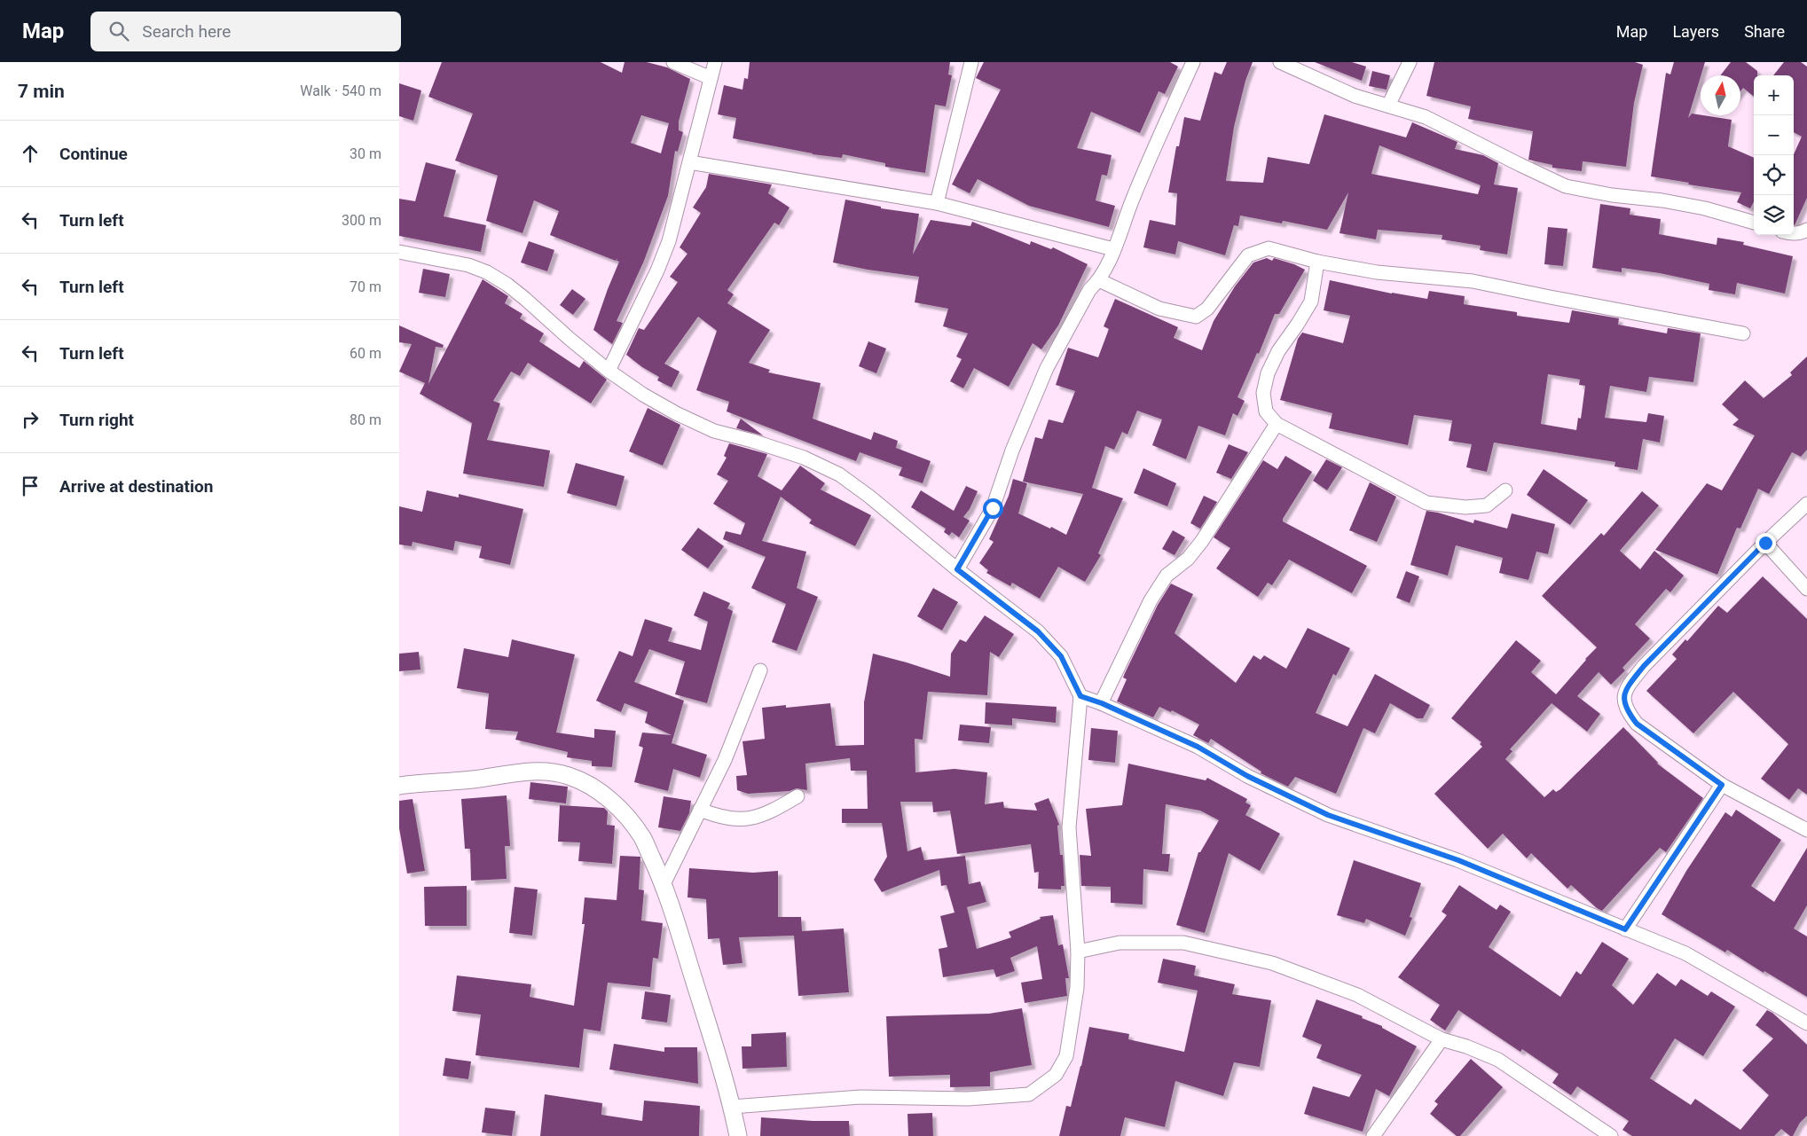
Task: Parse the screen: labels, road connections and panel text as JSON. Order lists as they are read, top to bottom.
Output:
{
  "north": "top",
  "page": {
    "header": "Map",
    "search": "Search here",
    "nav": ["Map", "Layers", "Share"],
    "heading": ["7 min", "Walk · 540 m"],
    "map_buttons": ["+", "−"],
    "list": [
      ["Continue", "30 m"],
      ["Turn left", "300 m"],
      ["Turn left", "70 m"],
      ["Turn left", "60 m"],
      ["Turn right", "80 m"],
      "Arrive at destination"
    ]
  }
}
